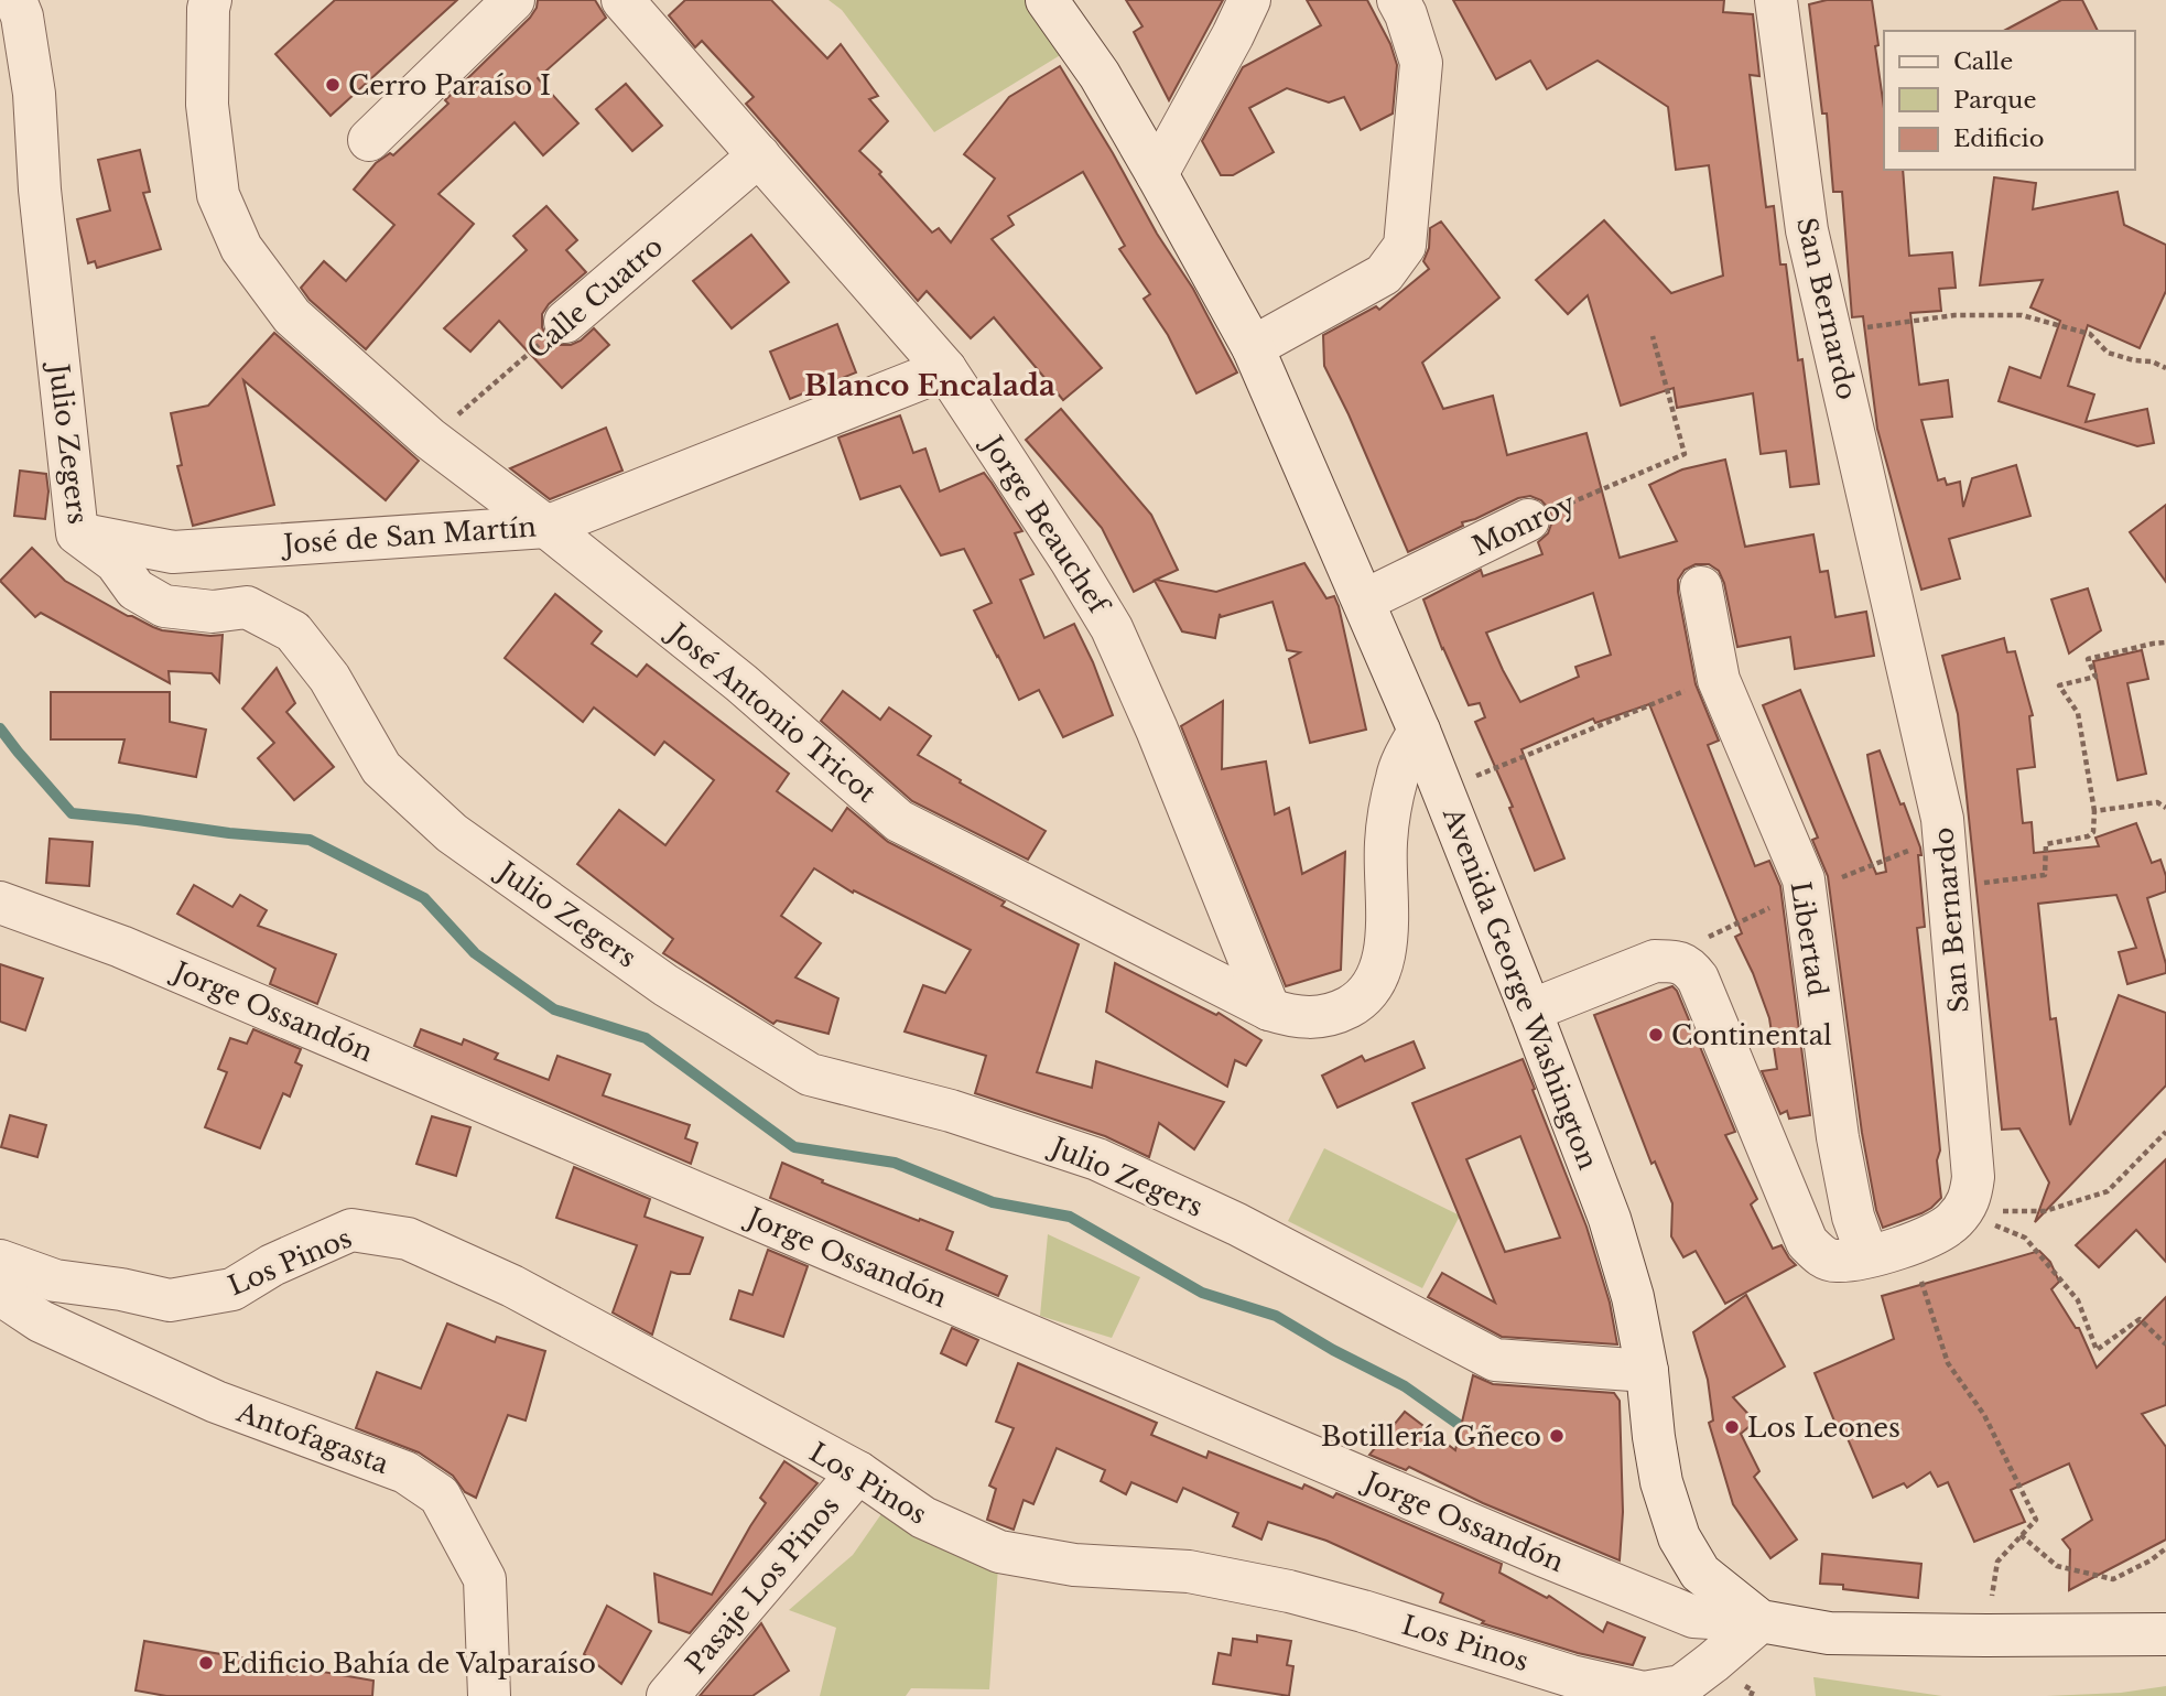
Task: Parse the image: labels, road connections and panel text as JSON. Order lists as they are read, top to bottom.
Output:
{
  "streets": {
    "street": [
      "Calle Cuatro",
      "San Bernardo",
      "Julio Zegers",
      "Jorge Beauchef",
      "Monroy",
      "José de San Martín",
      "José Antonio Tricot",
      "Libertad",
      "Avenida George Washington",
      "Jorge Ossandón",
      "Los Pinos",
      "Antofagasta",
      "Pasaje Los Pinos"
    ]
  },
  "crossings": [
    ["Calle Cuatro", "Jorge Beauchef"],
    ["Calle Cuatro", "José Antonio Tricot"],
    ["Julio Zegers", "José de San Martín"],
    ["Julio Zegers", "Avenida George Washington"],
    ["Jorge Beauchef", "José de San Martín"],
    ["Jorge Beauchef", "José Antonio Tricot"],
    ["Monroy", "Avenida George Washington"],
    ["José de San Martín", "José Antonio Tricot"],
    ["José Antonio Tricot", "Avenida George Washington"],
    ["Avenida George Washington", "Jorge Ossandón"],
    ["Avenida George Washington", "Los Pinos"],
    ["Jorge Ossandón", "Los Pinos"],
    ["Los Pinos", "Pasaje Los Pinos"]
  ],
  "districts": ["Blanco Encalada"],
  "places": [
    "Cerro Paraíso I",
    "Continental",
    "Los Leones",
    "Botillería Gñeco",
    "Edificio Bahía de Valparaíso"
  ],
  "legend": ["Calle", "Parque", "Edificio"]
}
